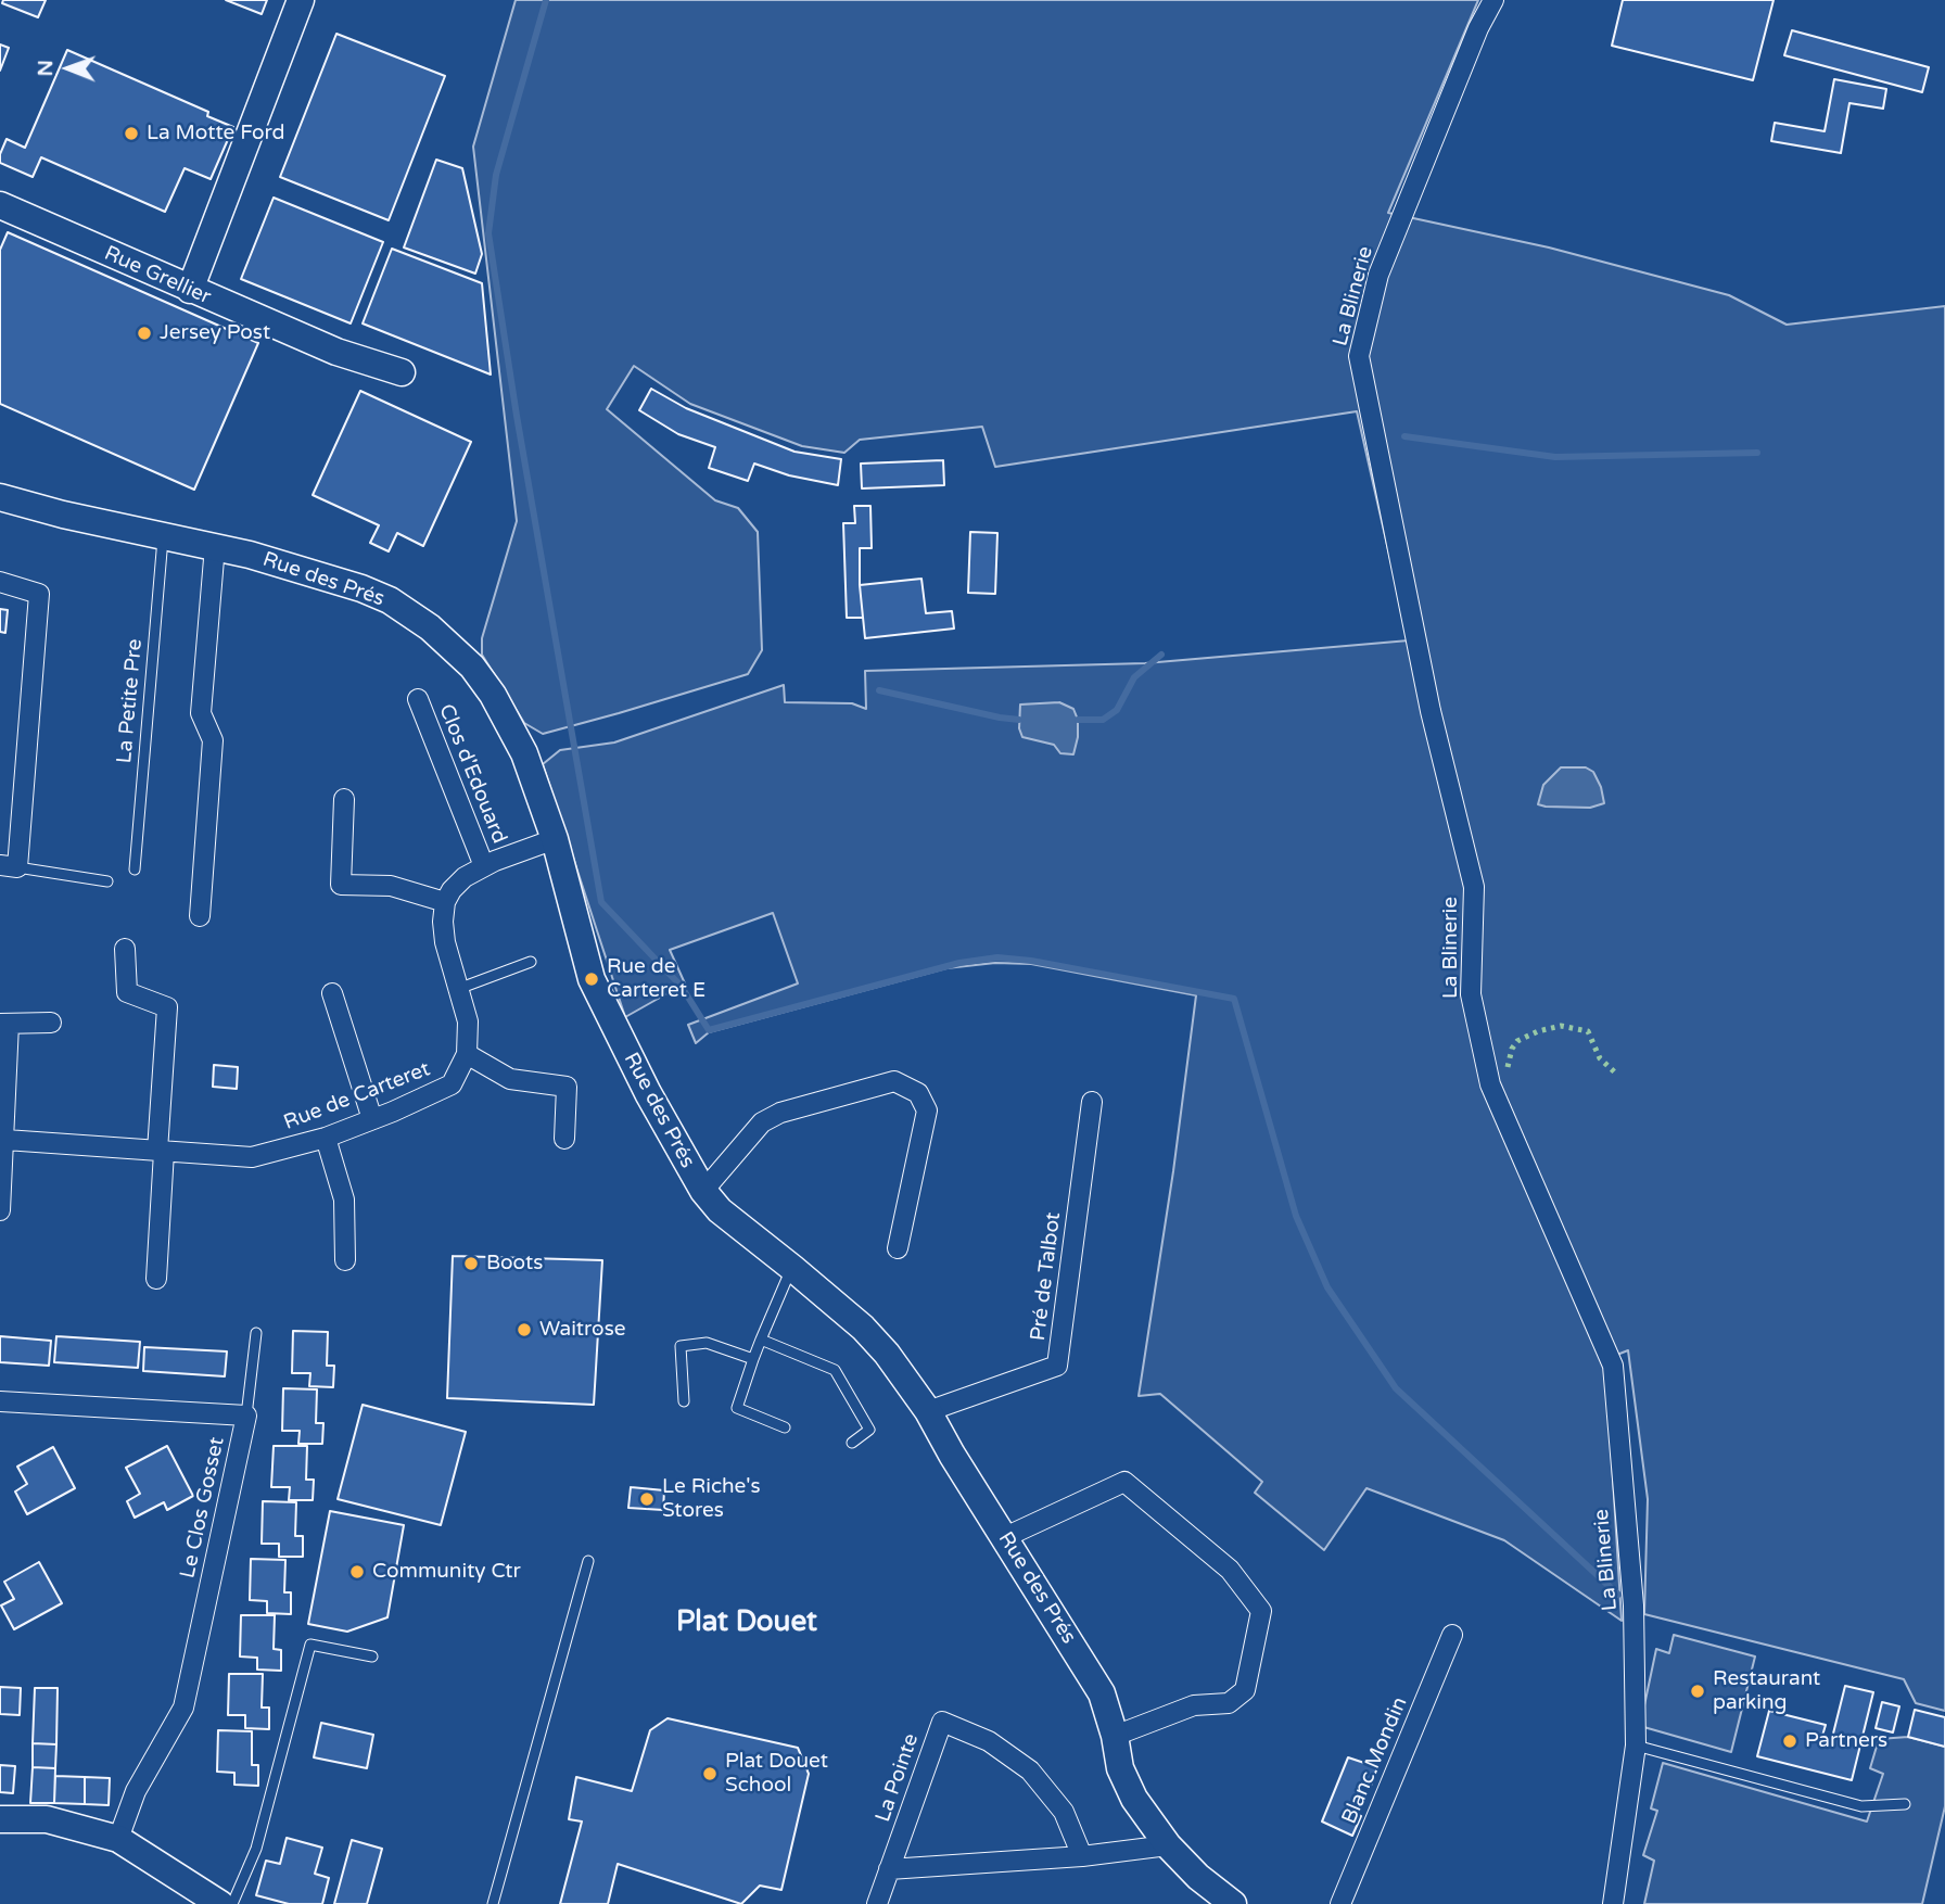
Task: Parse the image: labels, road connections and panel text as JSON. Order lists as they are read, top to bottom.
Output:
{
  "streets": {
    "main road": ["Rue Grellier", "Rue des Prés"],
    "street": [
      "La Blinerie",
      "Clos d'Edouard",
      "Rue de Carteret",
      "Pré de Talbot",
      "Le Clos Gosset",
      "Blanc Mondin",
      "La Pointe"
    ],
    "lane": ["La Petite Pre"]
  },
  "crossings": [
    ["Rue des Prés", "La Petite Pre"],
    ["Rue des Prés", "Pré de Talbot"]
  ],
  "districts": ["Plat Douet"],
  "places": [
    "La Motte Ford",
    "Jersey Post",
    "Rue de Carteret E",
    "Boots",
    "Waitrose",
    "Le Riche's Stores",
    "Community Ctr",
    "Restaurant parking",
    "Partners",
    "Plat Douet School"
  ],
  "north": "left"
}
